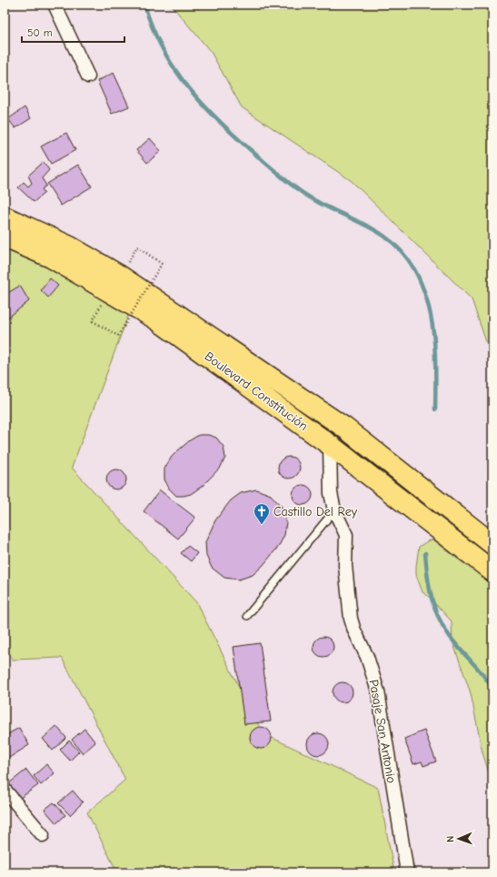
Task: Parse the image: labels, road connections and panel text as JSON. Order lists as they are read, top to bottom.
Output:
{
  "streets": {
    "highway": ["Boulevard Constitución"],
    "street": ["Pasaje San Antonio"]
  },
  "crossings": [
    ["Boulevard Constitución", "Pasaje San Antonio"]
  ],
  "places": {
    "church": ["Castillo Del Rey"]
  },
  "scale_bar": "50 m",
  "north": "left"
}
